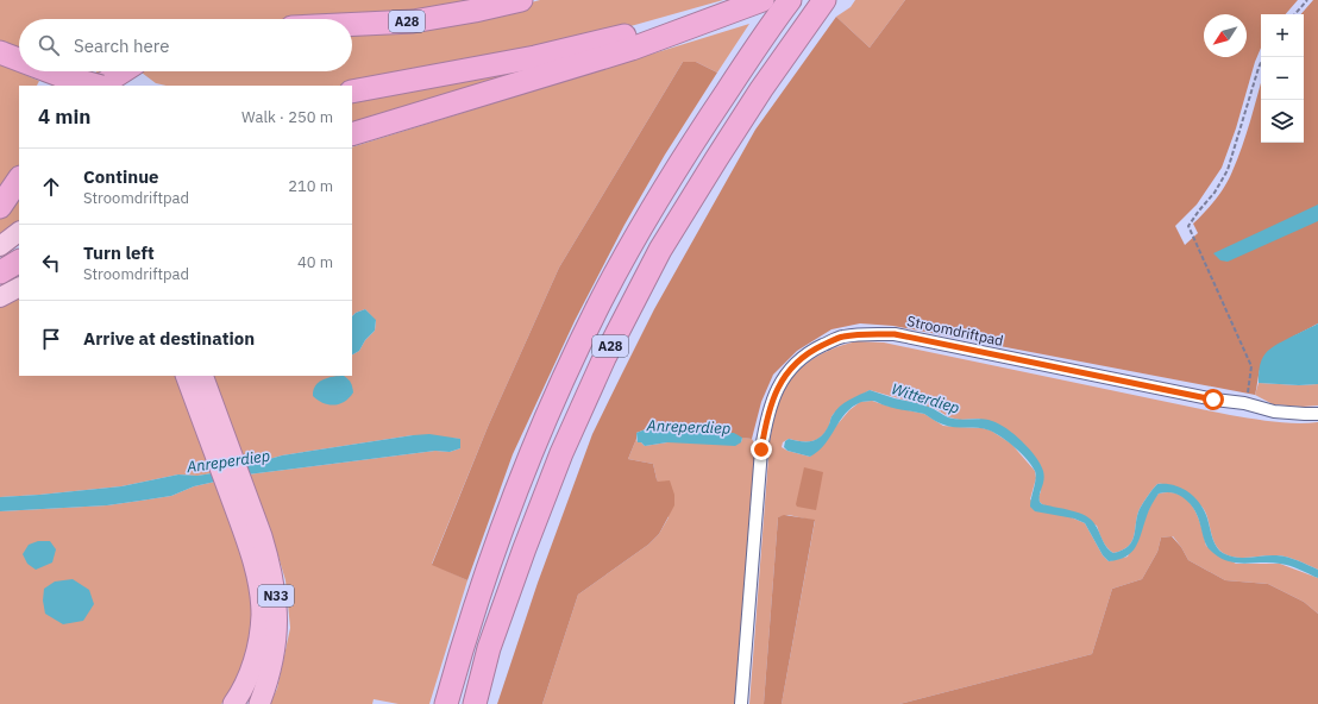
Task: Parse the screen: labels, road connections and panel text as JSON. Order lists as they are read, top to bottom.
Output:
{
  "streets": {
    "highway": ["A28", "N33"],
    "street": ["Stroomdriftpad"]
  },
  "water": ["Witterdiep", "Anreperdiep"],
  "north": "bottom left",
  "page": {
    "map_buttons": ["+", "−"],
    "search": "Search here",
    "heading": ["4 min", "Walk · 250 m"],
    "list": [
      ["Continue", "Stroomdriftpad", "210 m"],
      ["Turn left", "Stroomdriftpad", "40 m"],
      "Arrive at destination"
    ]
  }
}
